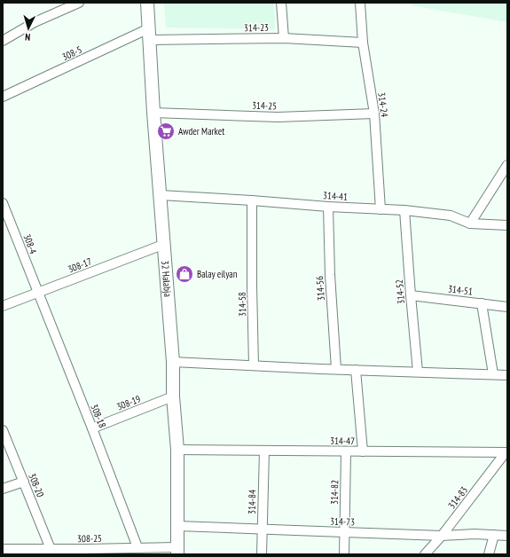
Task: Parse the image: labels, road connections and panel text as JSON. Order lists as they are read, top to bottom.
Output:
{
  "streets": {
    "street": [
      "314-23",
      "308-5",
      "314-24",
      "314-25",
      "314-41",
      "308-4",
      "308-17",
      "32 Halabja",
      "314-56",
      "314-51",
      "314-52",
      "314-58",
      "308-19",
      "308-18",
      "314-47",
      "308-20",
      "314-82",
      "314-83",
      "314-84",
      "314-73",
      "308-25"
    ]
  },
  "crossings": [
    ["314-23", "308-5"],
    ["314-23", "314-24"],
    ["314-23", "32 Halabja"],
    ["308-5", "32 Halabja"],
    ["314-24", "314-25"],
    ["314-24", "314-41"],
    ["314-25", "32 Halabja"],
    ["314-41", "32 Halabja"],
    ["314-41", "314-56"],
    ["314-41", "314-52"],
    ["314-41", "314-58"],
    ["308-4", "308-17"],
    ["308-4", "308-18"],
    ["308-17", "32 Halabja"],
    ["308-17", "308-18"],
    ["32 Halabja", "308-19"],
    ["32 Halabja", "314-47"],
    ["32 Halabja", "314-73"],
    ["32 Halabja", "308-25"],
    ["314-51", "314-52"],
    ["308-19", "308-18"],
    ["308-18", "308-25"],
    ["314-47", "314-82"],
    ["314-47", "314-83"],
    ["314-47", "314-84"],
    ["308-20", "308-25"],
    ["314-82", "314-73"],
    ["314-83", "314-73"],
    ["314-84", "314-73"]
  ],
  "places": {
    "supermarket": ["Awder Market"],
    "shop": ["Balay eilyan"]
  },
  "north": "bottom"
}
